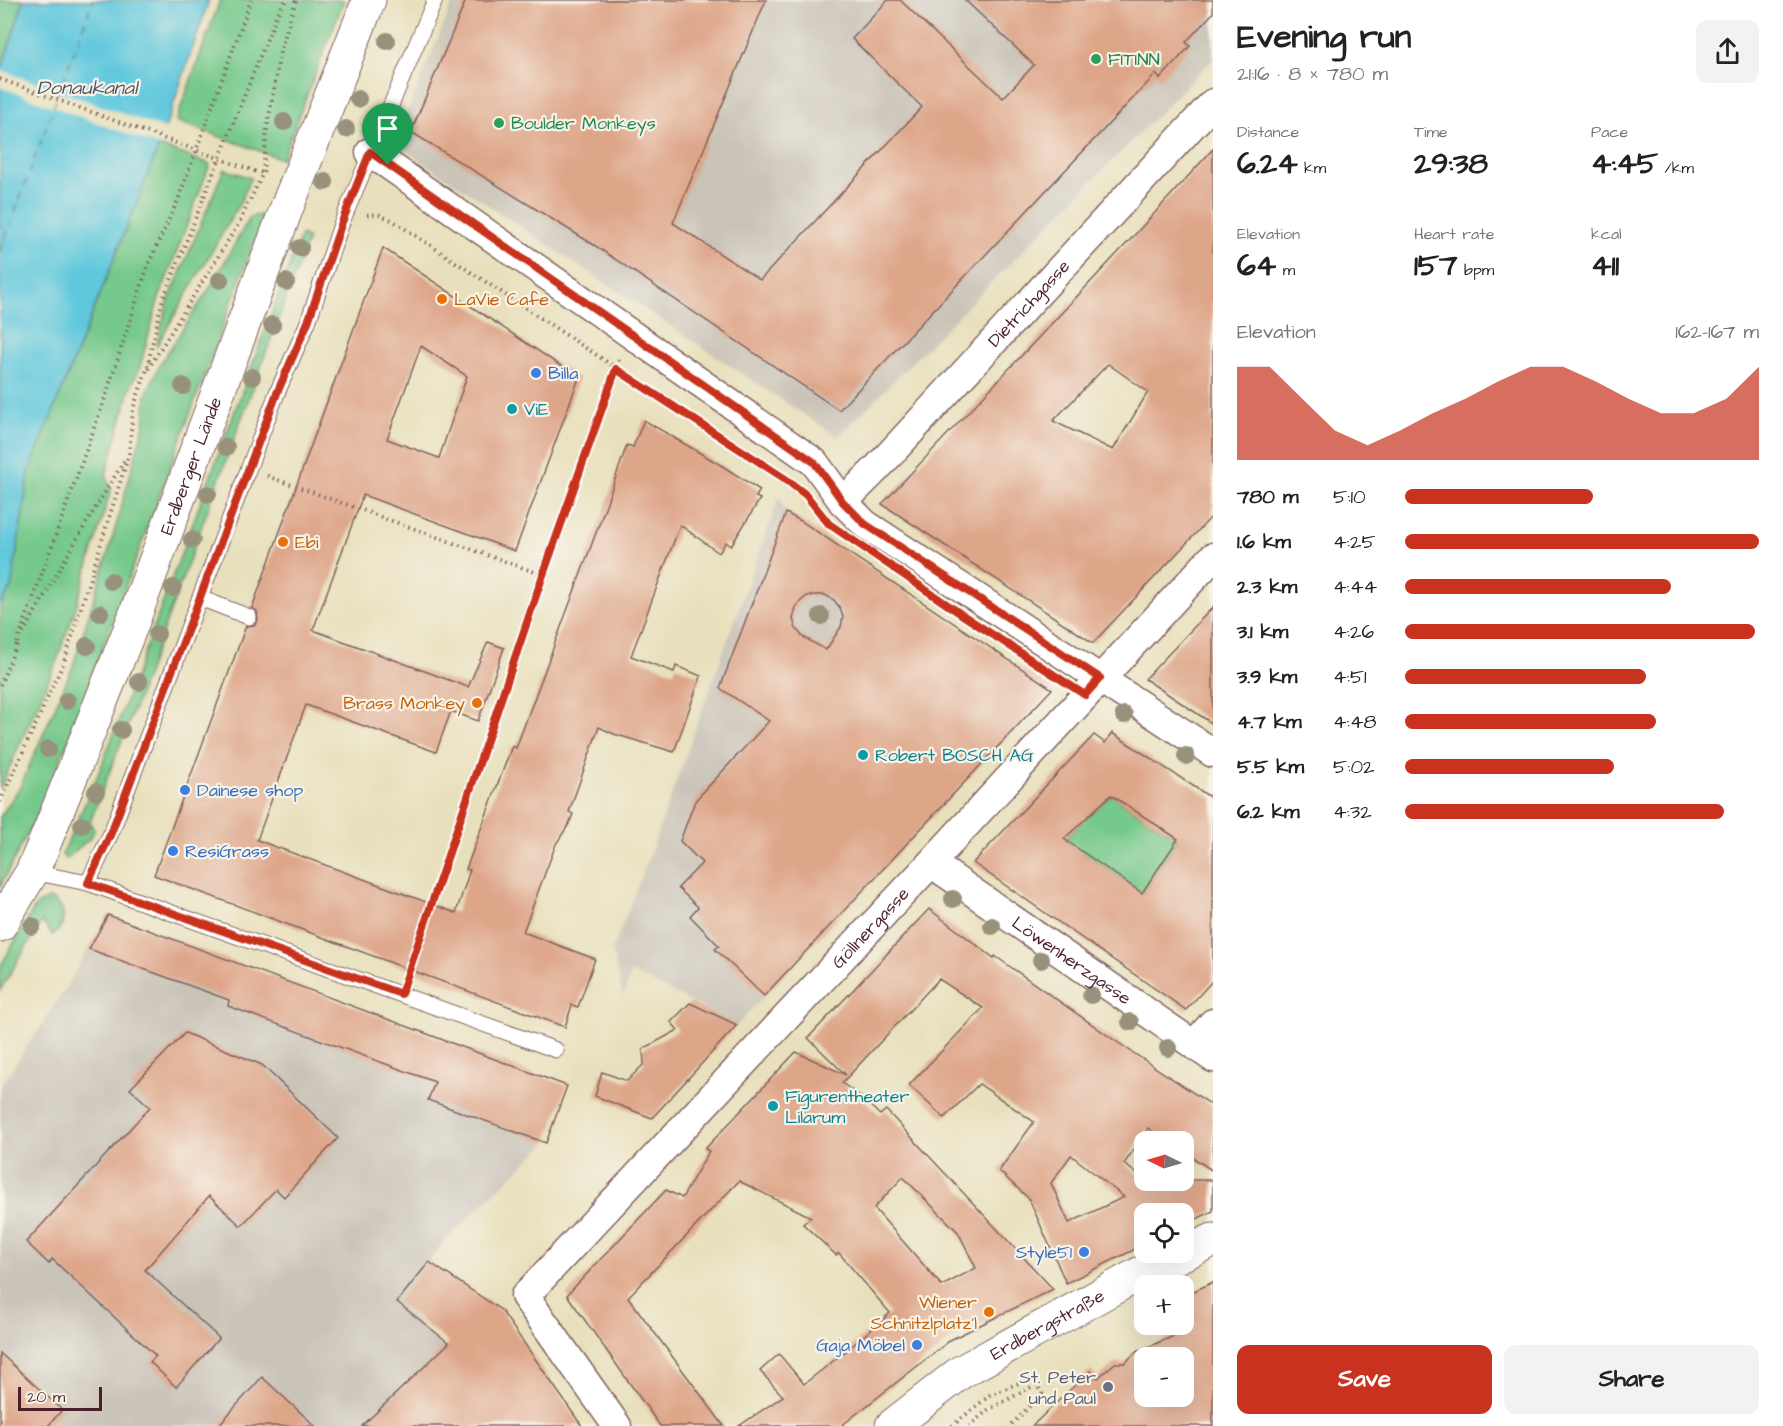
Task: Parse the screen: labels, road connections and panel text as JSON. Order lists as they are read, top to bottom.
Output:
{
  "streets": {
    "main road": ["Erdberger Lände", "Erdbergstraße"],
    "street": ["Dietrichgasse", "Göllnergasse", "Löwenherzgasse"]
  },
  "crossings": [
    ["Göllnergasse", "Löwenherzgasse"]
  ],
  "water": ["Donaukanal"],
  "places": [
    "FITINN",
    "Boulder Monkeys",
    "LaVie Cafe",
    "Billa",
    "ViE",
    "Ebi",
    "Brass Monkey",
    "Robert BOSCH AG",
    "Dainese shop",
    "ResiGrass",
    "Figurentheater Lilarum",
    "Style51",
    "Wiener Schnitzlplatz'l",
    "Gaja Möbel",
    "St. Peter und Paul"
  ],
  "scale_bar": "20 m",
  "north": "left",
  "page": {
    "heading": ["Evening run", "21:16 · 8 × 780 m"],
    "stats": [
      ["Distance", "6.24 km"],
      ["Time", "29:38"],
      ["Pace", "4:45 /km"],
      ["Elevation", "64 m"],
      ["Heart rate", "157 bpm"],
      ["kcal", "411"]
    ],
    "chart": ["Elevation", "162–167 m"],
    "list": [
      {
        "name": "780 m",
        "note": "5:10"
      },
      {
        "name": "1.6 km",
        "note": "4:25"
      },
      {
        "name": "2.3 km",
        "note": "4:44"
      },
      {
        "name": "3.1 km",
        "note": "4:26"
      },
      {
        "name": "3.9 km",
        "note": "4:51"
      },
      {
        "name": "4.7 km",
        "note": "4:48"
      },
      {
        "name": "5.5 km",
        "note": "5:02"
      },
      {
        "name": "6.2 km",
        "note": "4:32"
      }
    ],
    "map_buttons": ["+", "−"],
    "buttons": ["Save", "Share"],
    "scale": "20 m"
  }
}
